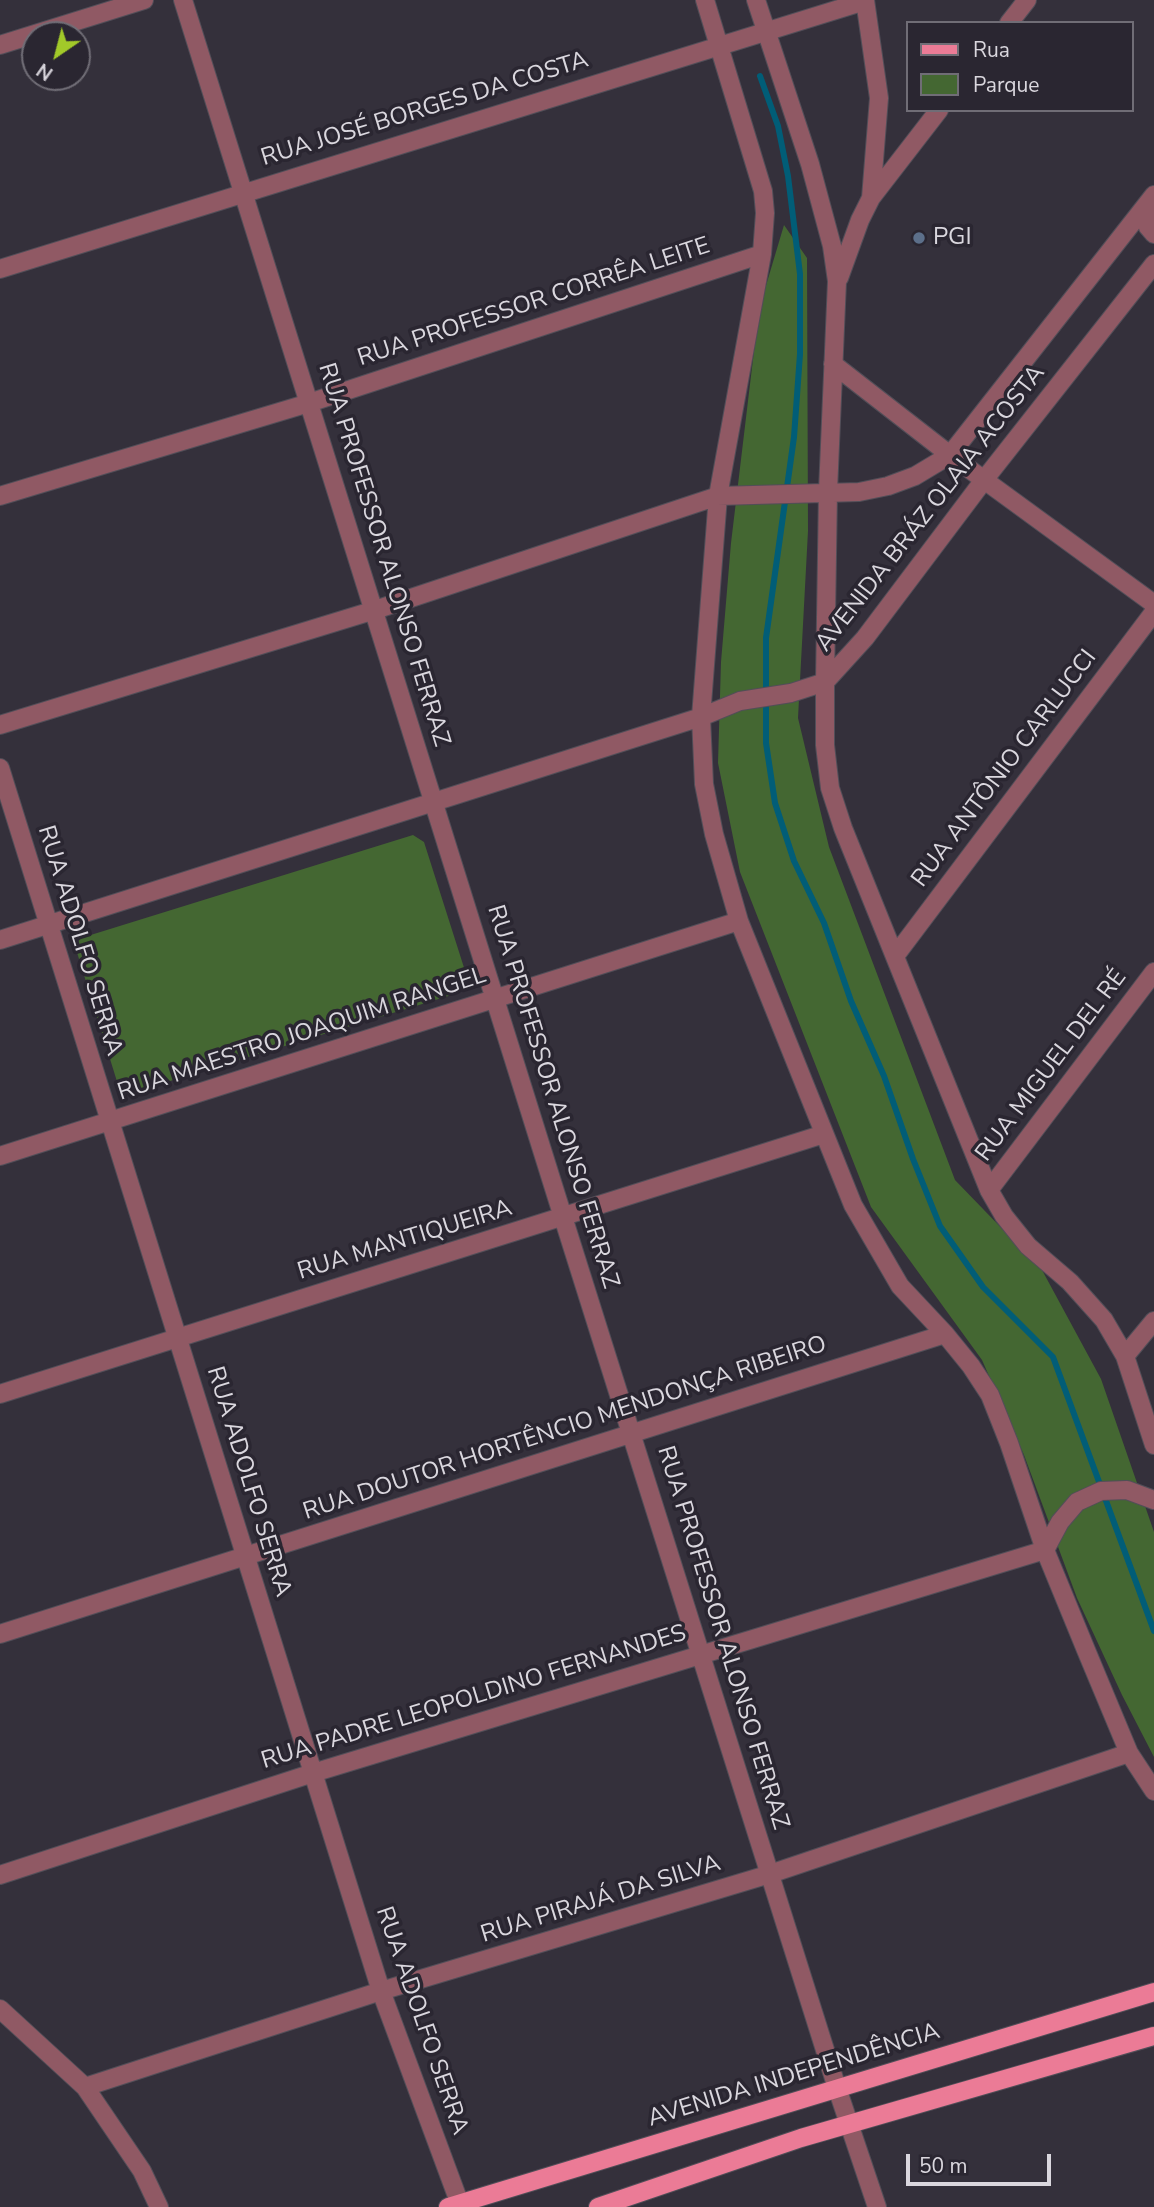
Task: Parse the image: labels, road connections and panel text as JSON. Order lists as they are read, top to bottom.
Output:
{
  "streets": {
    "main road": ["AVENIDA INDEPENDÊNCIA"],
    "street": [
      "RUA JOSÉ BORGES DA COSTA",
      "RUA PROFESSOR CORRÊA LEITE",
      "AVENIDA BRÁZ OLAIA ACOSTA",
      "RUA PROFESSOR ALONSO FERRAZ",
      "RUA ANTÔNIO CARLUCCI",
      "RUA ADOLFO SERRA",
      "RUA MAESTRO JOAQUIM RANGEL",
      "RUA MIGUEL DEL RÉ",
      "RUA MANTIQUEIRA",
      "RUA DOUTOR HORTÊNCIO MENDONÇA RIBEIRO",
      "RUA PADRE LEOPOLDINO FERNANDES",
      "RUA PIRAJÁ DA SILVA"
    ]
  },
  "crossings": [
    ["RUA JOSÉ BORGES DA COSTA", "RUA PROFESSOR ALONSO FERRAZ"],
    ["RUA PROFESSOR CORRÊA LEITE", "RUA PROFESSOR ALONSO FERRAZ"],
    ["AVENIDA BRÁZ OLAIA ACOSTA", "RUA PROFESSOR ALONSO FERRAZ"],
    ["AVENIDA BRÁZ OLAIA ACOSTA", "RUA ADOLFO SERRA"],
    ["RUA PROFESSOR ALONSO FERRAZ", "RUA MAESTRO JOAQUIM RANGEL"],
    ["RUA PROFESSOR ALONSO FERRAZ", "RUA MANTIQUEIRA"],
    ["RUA PROFESSOR ALONSO FERRAZ", "RUA DOUTOR HORTÊNCIO MENDONÇA RIBEIRO"],
    ["RUA PROFESSOR ALONSO FERRAZ", "RUA PADRE LEOPOLDINO FERNANDES"],
    ["RUA PROFESSOR ALONSO FERRAZ", "RUA PIRAJÁ DA SILVA"],
    ["RUA PROFESSOR ALONSO FERRAZ", "AVENIDA INDEPENDÊNCIA"],
    ["RUA ADOLFO SERRA", "RUA MAESTRO JOAQUIM RANGEL"],
    ["RUA ADOLFO SERRA", "RUA MANTIQUEIRA"],
    ["RUA ADOLFO SERRA", "RUA DOUTOR HORTÊNCIO MENDONÇA RIBEIRO"],
    ["RUA ADOLFO SERRA", "RUA PADRE LEOPOLDINO FERNANDES"],
    ["RUA ADOLFO SERRA", "RUA PIRAJÁ DA SILVA"],
    ["RUA ADOLFO SERRA", "AVENIDA INDEPENDÊNCIA"]
  ],
  "places": ["PGI"],
  "legend": ["Rua", "Parque"],
  "scale_bar": "50 m",
  "north": "bottom left"
}
